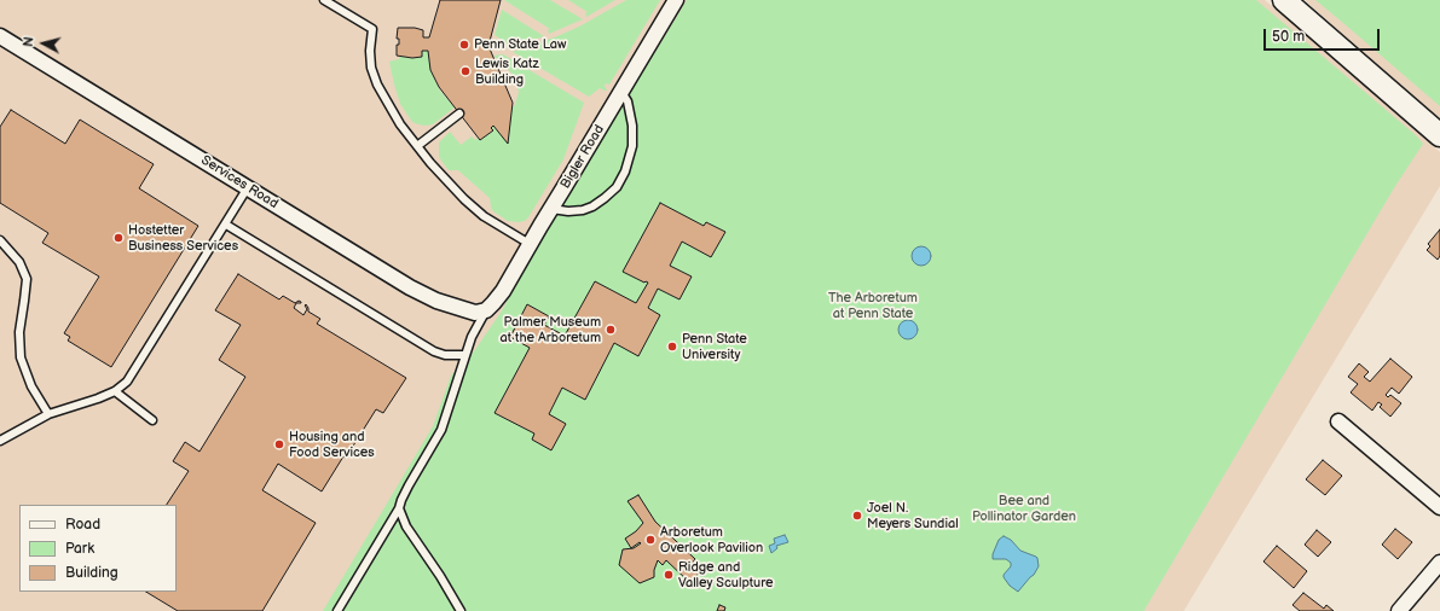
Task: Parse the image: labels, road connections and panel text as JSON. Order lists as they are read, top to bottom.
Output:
{
  "streets": {
    "street": ["Bigler Road", "Services Road"]
  },
  "crossings": [
    ["Bigler Road", "Services Road"]
  ],
  "parks": ["The Arboretum at Penn State", "Bee and Pollinator Garden"],
  "places": [
    "Penn State Law",
    "Lewis Katz Building",
    "Hostetter Business Services",
    "Palmer Museum at the Arboretum",
    "Penn State University",
    "Housing and Food Services",
    "Joel N. Meyers Sundial",
    "Arboretum Overlook Pavilion",
    "Ridge and Valley Sculpture"
  ],
  "legend": ["Road", "Park", "Building"],
  "scale_bar": "50 m",
  "north": "left"
}
